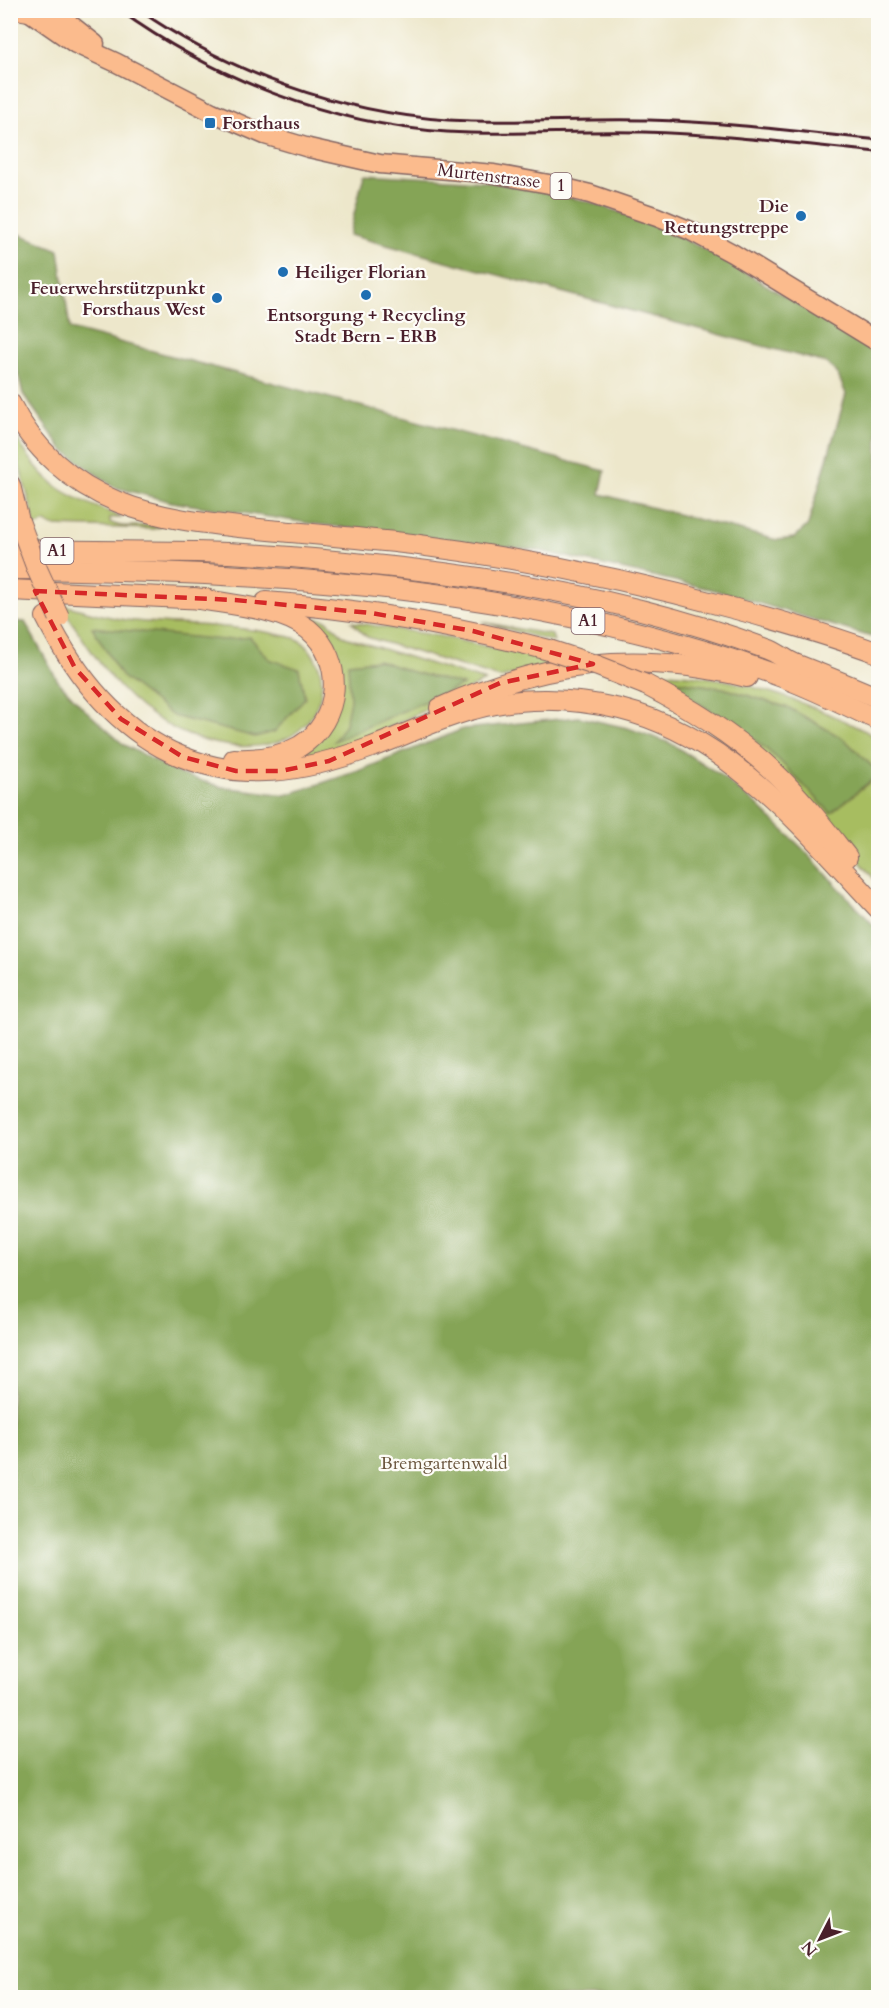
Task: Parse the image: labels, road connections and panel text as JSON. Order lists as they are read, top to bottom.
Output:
{
  "streets": {
    "highway": ["A1"],
    "main road": ["Murtenstrasse", "1"]
  },
  "parks": ["Bremgartenwald"],
  "places": {
    "transit": ["Forsthaus"],
    "other": [
      "Die Rettungstreppe",
      "Heiliger Florian",
      "Entsorgung + Recycling Stadt Bern - ERB",
      "Feuerwehrstützpunkt Forsthaus West"
    ]
  },
  "north": "bottom left"
}
